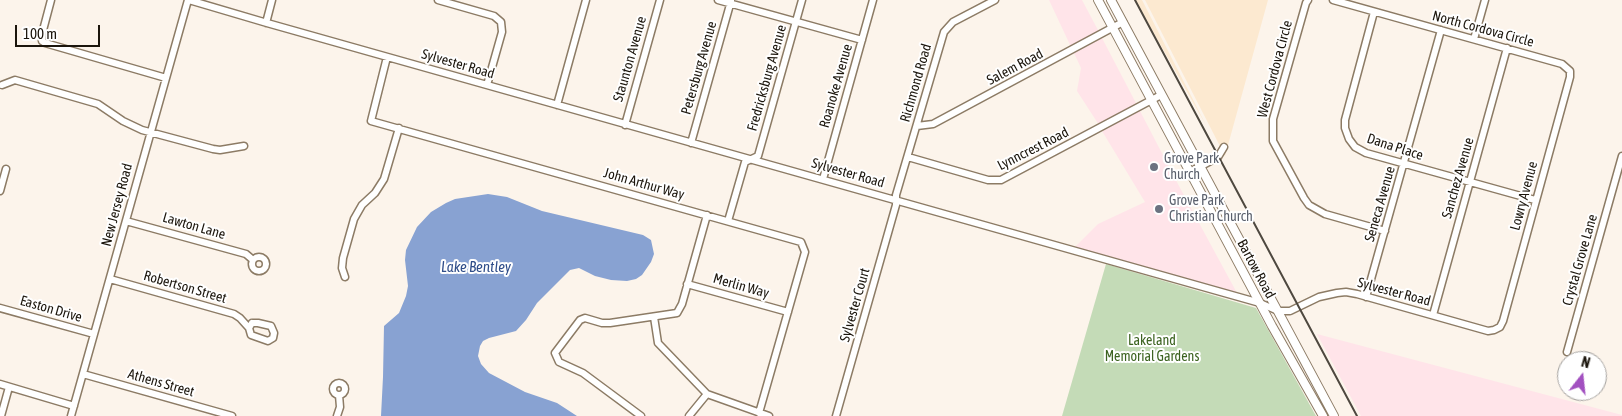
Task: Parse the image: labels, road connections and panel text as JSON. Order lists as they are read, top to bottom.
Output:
{
  "streets": {
    "main road": ["Bartow Road"],
    "street": [
      "North Cordova Circle",
      "Staunton Avenue",
      "Sylvester Road",
      "Salem Road",
      "Petersburg Avenue",
      "West Cordova Circle",
      "Fredricksburg Avenue",
      "Richmond Road",
      "Roanoke Avenue",
      "Dana Place",
      "Lynncrest Road",
      "Sanchez Avenue",
      "John Arthur Way",
      "Lowry Avenue",
      "Seneca Avenue",
      "New Jersey Road",
      "Lawton Lane",
      "Crystal Grove Lane",
      "Merlin Way",
      "Robertson Street",
      "Sylvester Court",
      "Easton Drive",
      "Athens Street"
    ]
  },
  "crossings": [
    ["North Cordova Circle", "Dana Place"],
    ["North Cordova Circle", "Sanchez Avenue"],
    ["North Cordova Circle", "Lowry Avenue"],
    ["North Cordova Circle", "Seneca Avenue"],
    ["Staunton Avenue", "Sylvester Road"],
    ["Sylvester Road", "Petersburg Avenue"],
    ["Sylvester Road", "Fredricksburg Avenue"],
    ["Sylvester Road", "Richmond Road"],
    ["Sylvester Road", "Roanoke Avenue"],
    ["Sylvester Road", "Sanchez Avenue"],
    ["Sylvester Road", "John Arthur Way"],
    ["Sylvester Road", "Lowry Avenue"],
    ["Sylvester Road", "Seneca Avenue"],
    ["Sylvester Road", "New Jersey Road"],
    ["Sylvester Road", "Bartow Road"],
    ["Sylvester Road", "Sylvester Court"],
    ["Salem Road", "Richmond Road"],
    ["Salem Road", "Bartow Road"],
    ["West Cordova Circle", "Seneca Avenue"],
    ["Richmond Road", "Lynncrest Road"],
    ["Richmond Road", "Sylvester Court"],
    ["Dana Place", "Sanchez Avenue"],
    ["Dana Place", "Lowry Avenue"],
    ["Dana Place", "Seneca Avenue"],
    ["Lynncrest Road", "Bartow Road"],
    ["John Arthur Way", "Merlin Way"],
    ["New Jersey Road", "Lawton Lane"],
    ["New Jersey Road", "Robertson Street"],
    ["New Jersey Road", "Easton Drive"],
    ["New Jersey Road", "Athens Street"]
  ],
  "water": ["Lake Bentley"],
  "parks": ["Lakeland Memorial Gardens"],
  "places": ["Grove Park Church", "Grove Park Christian Church"],
  "scale_bar": "100 m",
  "north": "top"
}
